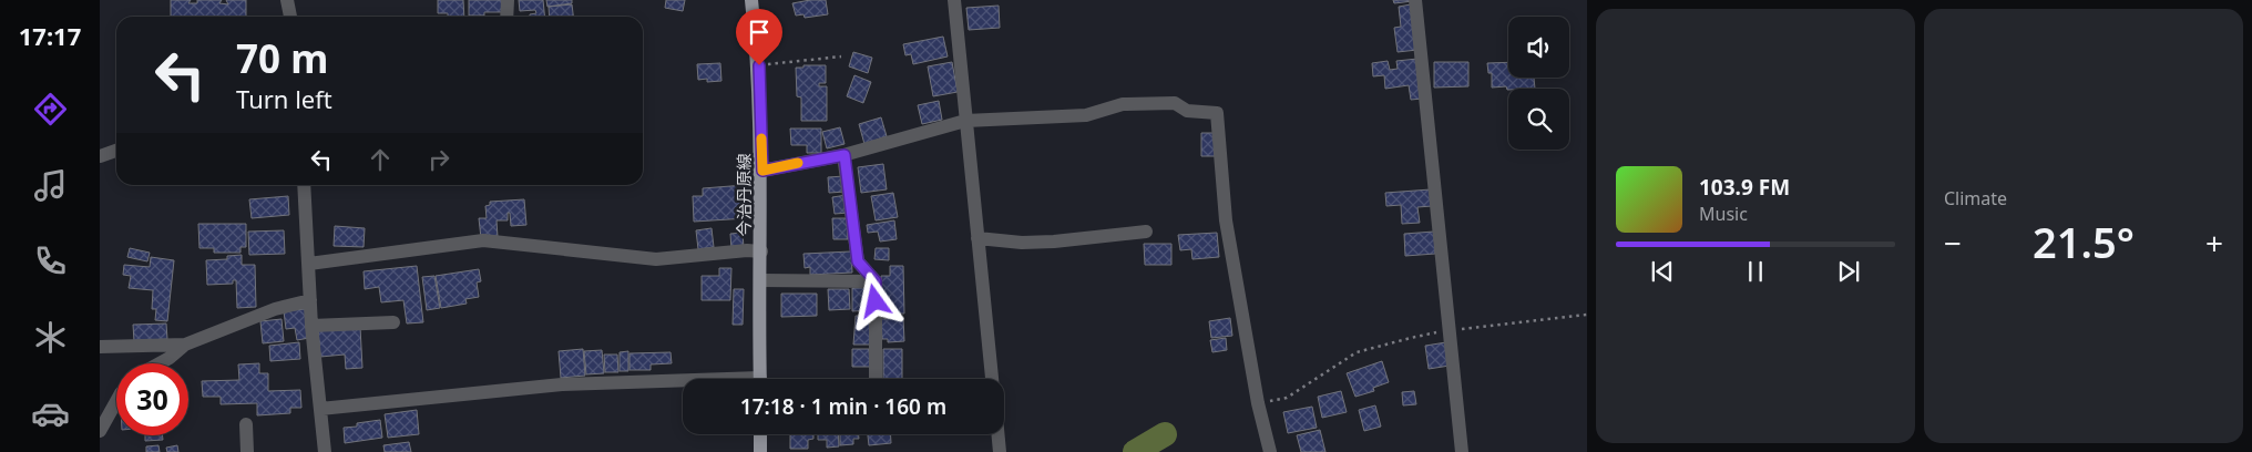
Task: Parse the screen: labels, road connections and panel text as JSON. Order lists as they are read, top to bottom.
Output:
{
  "streets": {
    "main road": ["今治丹原線"]
  },
  "page": {
    "tabs": "17:17",
    "tile": "Climate",
    "turn": ["70 m", "Turn left"],
    "song": ["103.9 FM", "Music"],
    "heat": ["−", "21.5°", "+"],
    "limit": "30",
    "trip": "17:18 · 1 min · 160 m"
  }
}
